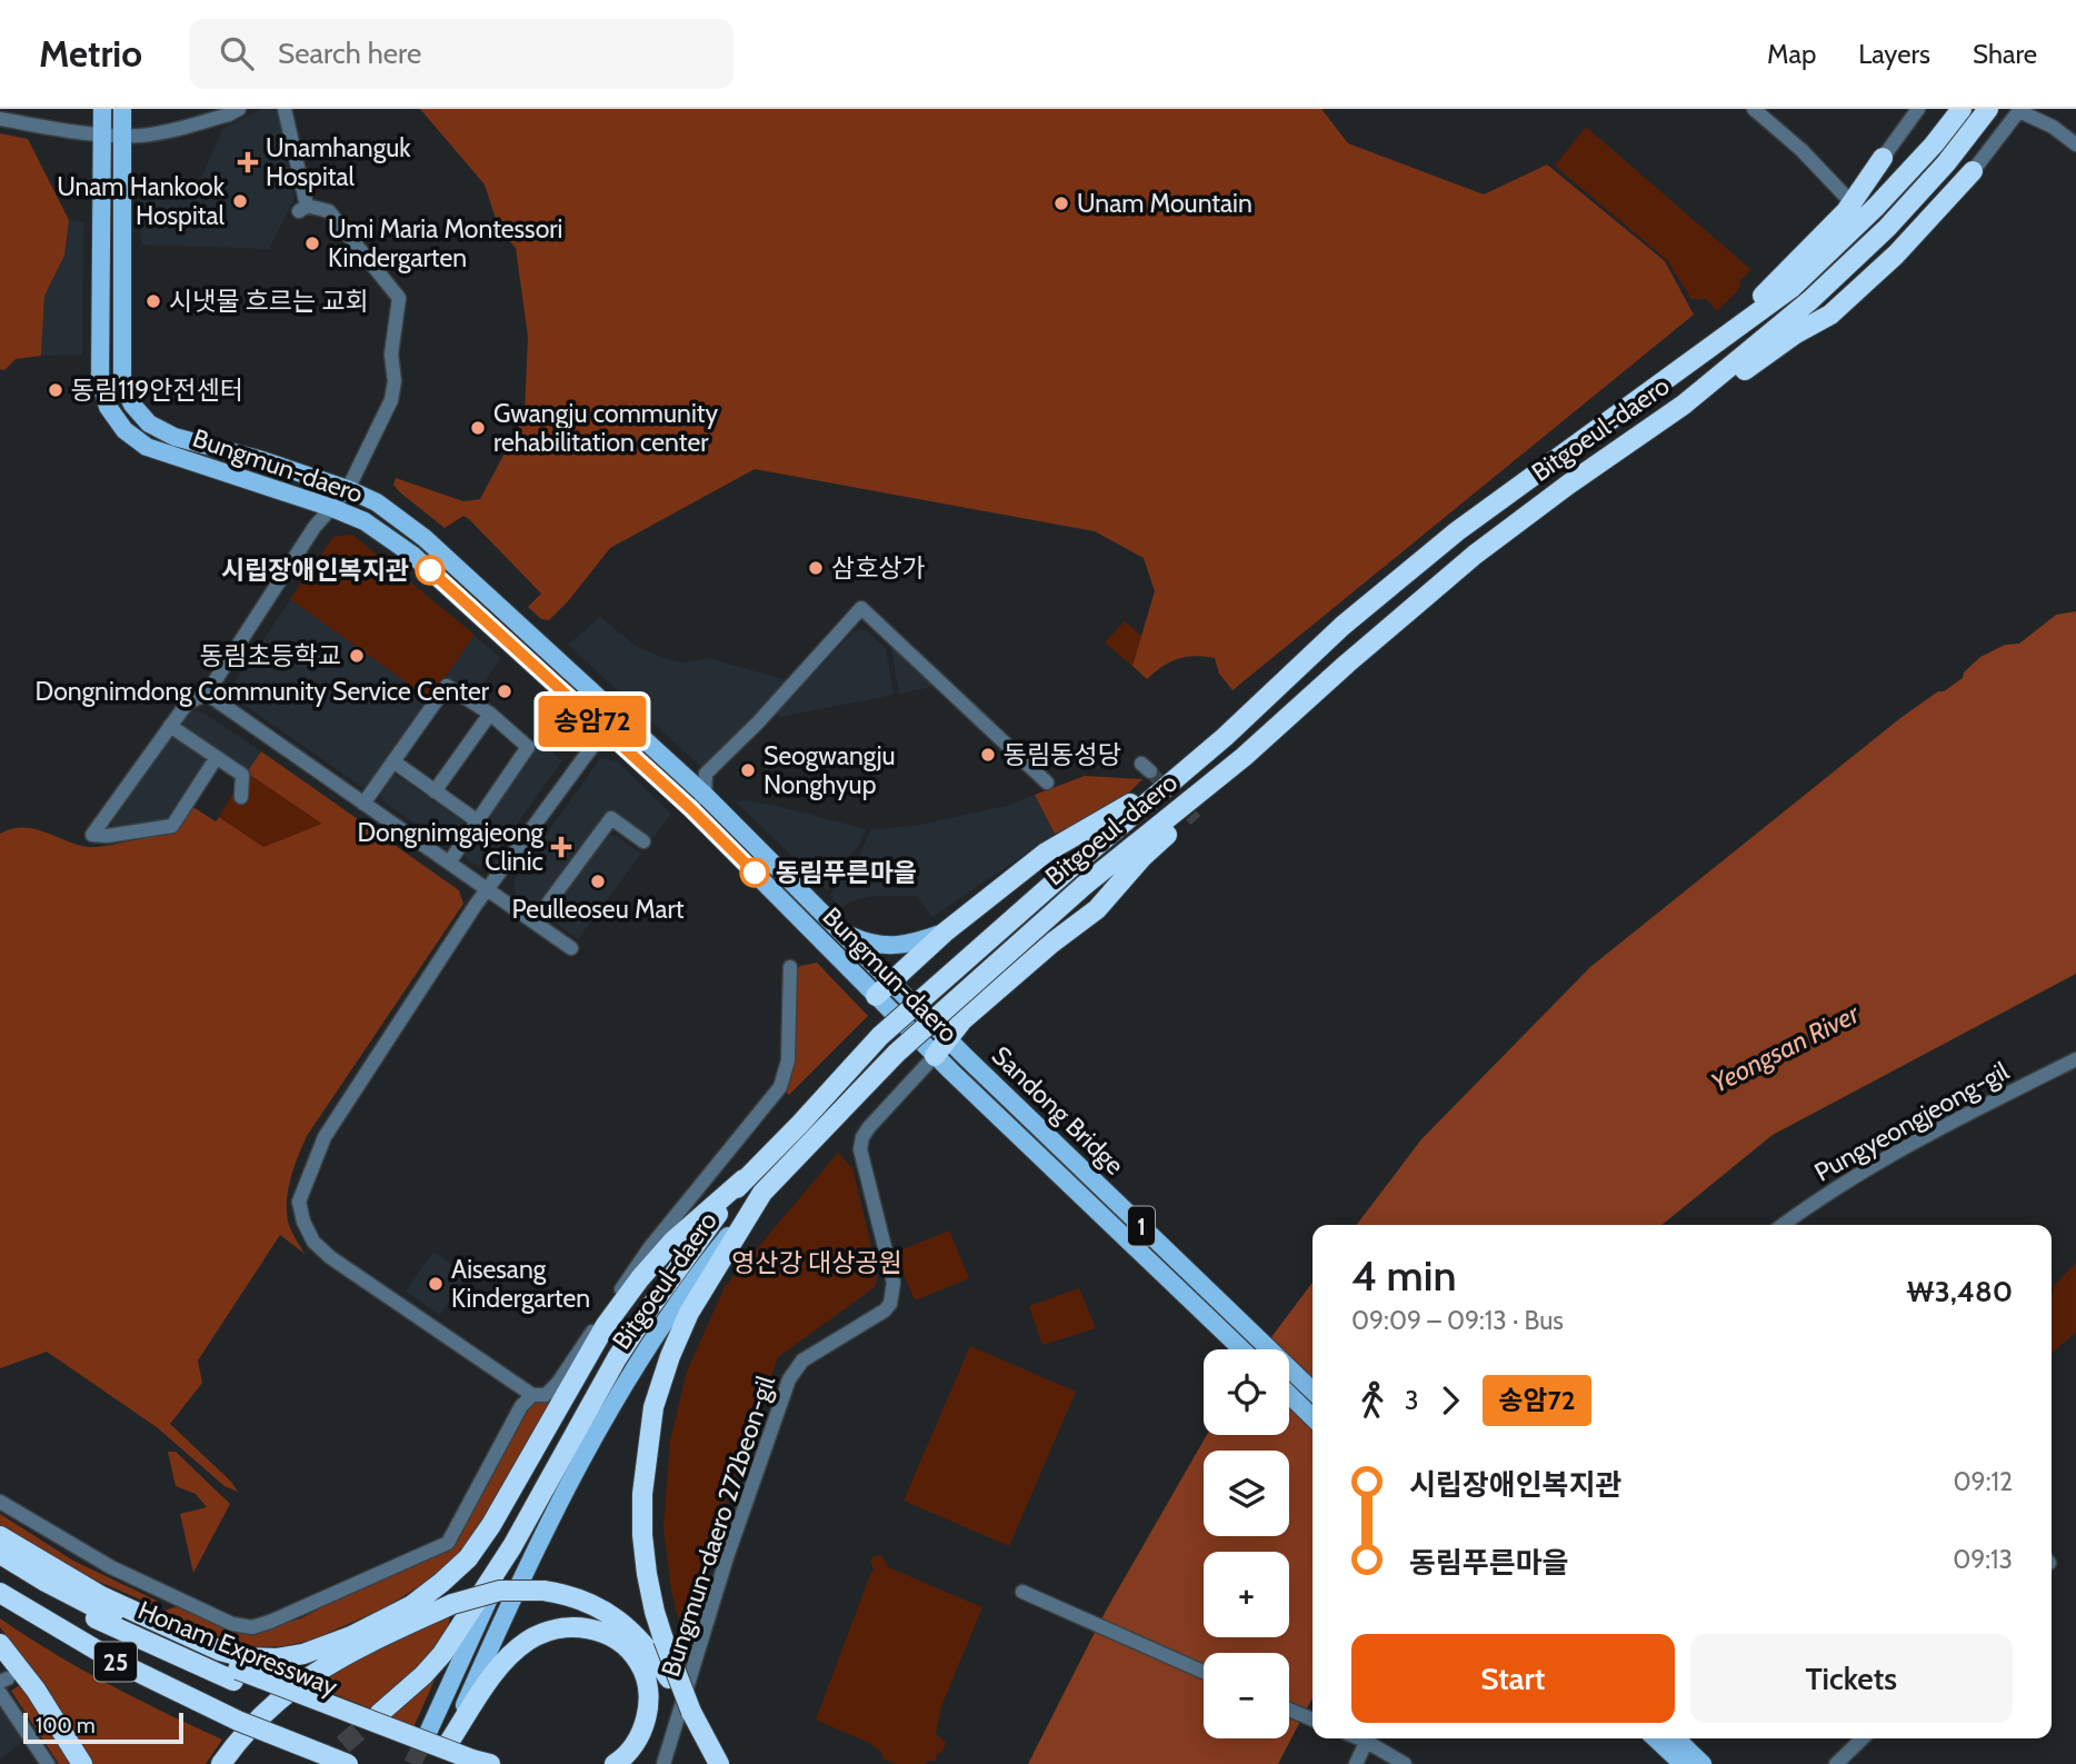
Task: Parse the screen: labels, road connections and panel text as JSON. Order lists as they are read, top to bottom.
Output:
{
  "streets": {
    "highway": ["Bitgoeul-daero", "Honam Expressway", "25"],
    "main road": ["Bungmun-daero", "Sandong Bridge", "1"],
    "street": ["Pungyeongjeong-gil", "Bungmun-daero 272beon-gil"]
  },
  "crossings": [
    ["Bungmun-daero", "Sandong Bridge"],
    ["Bungmun-daero", "Bungmun-daero 272beon-gil"]
  ],
  "water": ["Yeongsan River"],
  "parks": ["영산강 대상공원"],
  "places": {
    "health": ["Unamhanguk Hospital", "Dongnimgajeong Clinic"],
    "other": [
      "Unam Hankook Hospital",
      "Unam Mountain",
      "Umi Maria Montessori Kindergarten",
      "시냇물 흐르는 교회",
      "동림119안전센터",
      "Gwangju community rehabilitation center",
      "삼호상가",
      "시립장애인복지관",
      "동림초등학교",
      "Dongnimdong Community Service Center",
      "동림동성당",
      "Seogwangju Nonghyup",
      "동림푸른마을",
      "Peulleoseu Mart",
      "Aisesang Kindergarten"
    ]
  },
  "lines": ["bus line 송암72"],
  "scale_bar": "100 m",
  "page": {
    "header": "Metrio",
    "search": "Search here",
    "nav": ["Map", "Layers", "Share"],
    "on_map": "송암72",
    "heading": ["4 min", "09:09 – 09:13 · Bus", "₩3,480"],
    "map_buttons": ["+", "−"],
    "legs": ["3", "송암72"],
    "list": [
      {
        "name": "시립장애인복지관",
        "value": "09:12"
      },
      {
        "name": "동림푸른마을",
        "value": "09:13"
      }
    ],
    "buttons": ["Start", "Tickets"],
    "scale": "100 m"
  }
}
